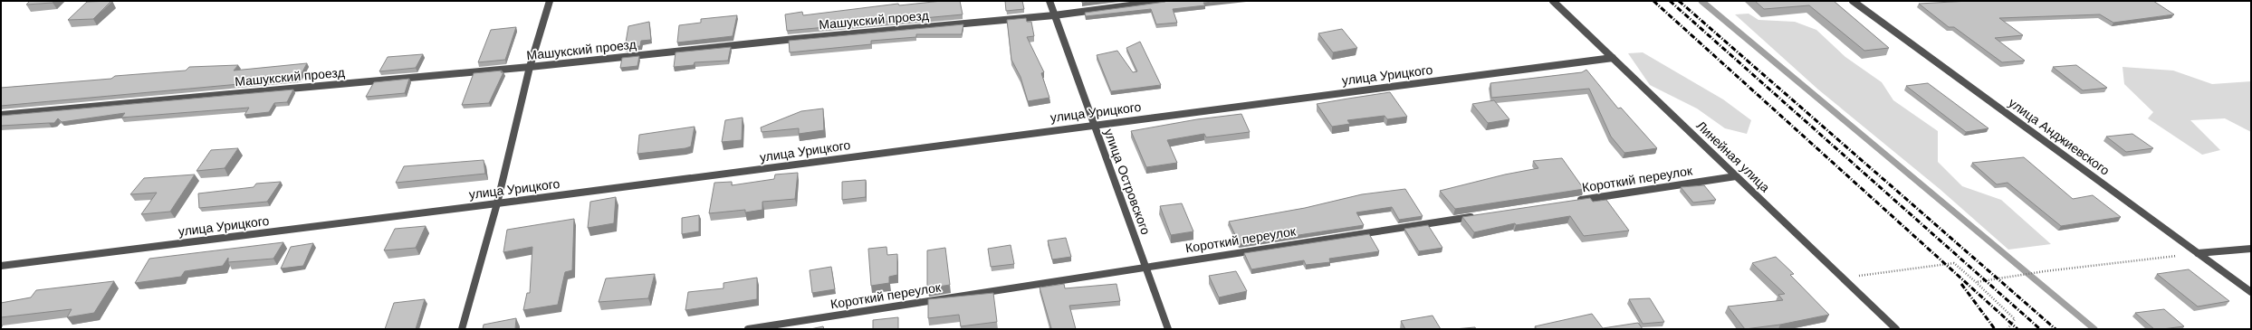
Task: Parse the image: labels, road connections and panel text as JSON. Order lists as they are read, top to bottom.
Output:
{
  "streets": {
    "street": [
      "Машукский проезд",
      "улица Урицкого",
      "улица Анджиевского",
      "Линейная улица",
      "Короткий переулок",
      "улица Островского"
    ]
  },
  "crossings": [
    ["Машукский проезд", "улица Островского"],
    ["улица Урицкого", "Линейная улица"],
    ["улица Урицкого", "улица Островского"],
    ["Линейная улица", "Короткий переулок"],
    ["Короткий переулок", "улица Островского"]
  ]
}
